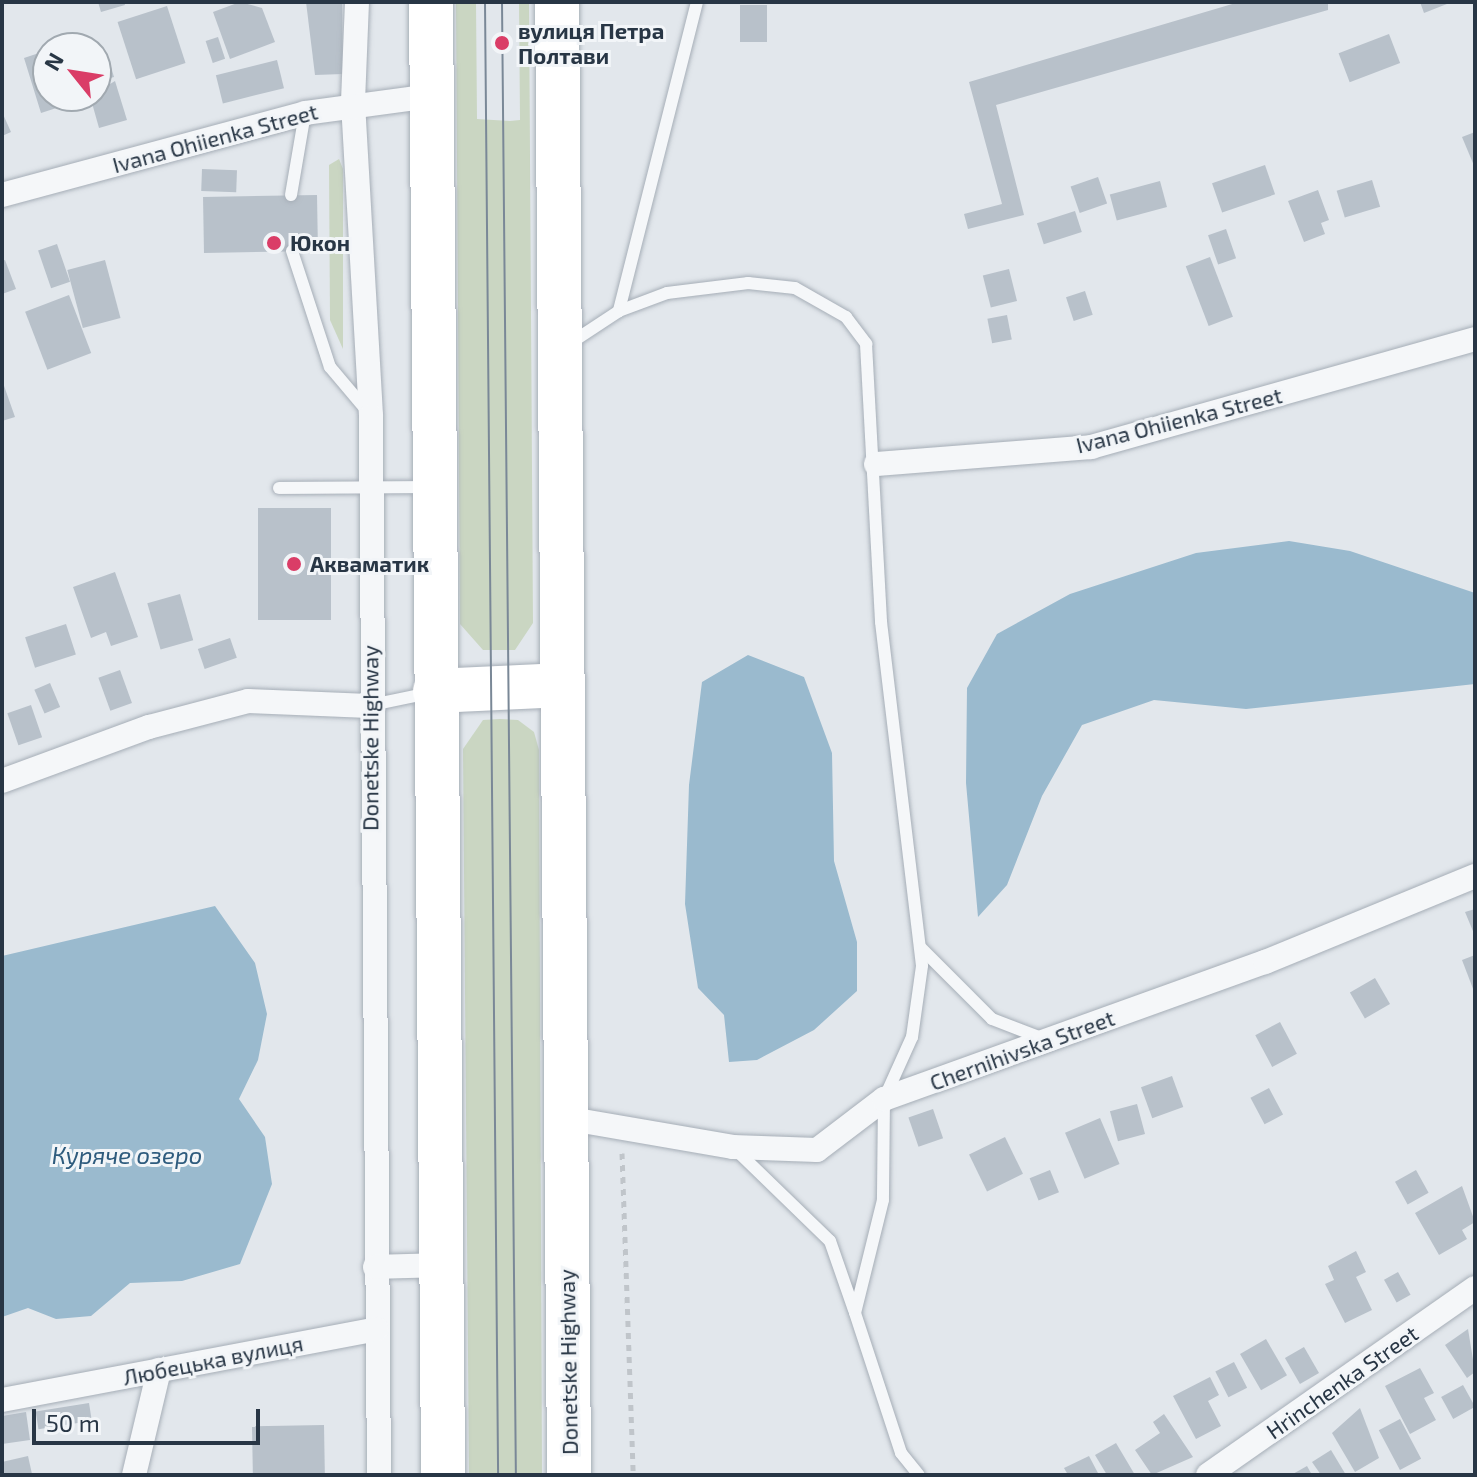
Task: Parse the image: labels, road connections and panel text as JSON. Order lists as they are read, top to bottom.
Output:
{
  "streets": {
    "highway": ["Donetske Highway"],
    "street": [
      "Ivana Ohiienka Street",
      "Chernihivska Street",
      "Любецька вулиця",
      "Hrinchenka Street"
    ]
  },
  "crossings": [
    ["Ivana Ohiienka Street", "Donetske Highway"],
    ["Donetske Highway", "Chernihivska Street"],
    ["Donetske Highway", "Любецька вулиця"]
  ],
  "water": ["Куряче озеро"],
  "places": ["вулиця Петра Полтави", "Юкон", "Акваматик"],
  "scale_bar": "50 m",
  "north": "top left"
}
